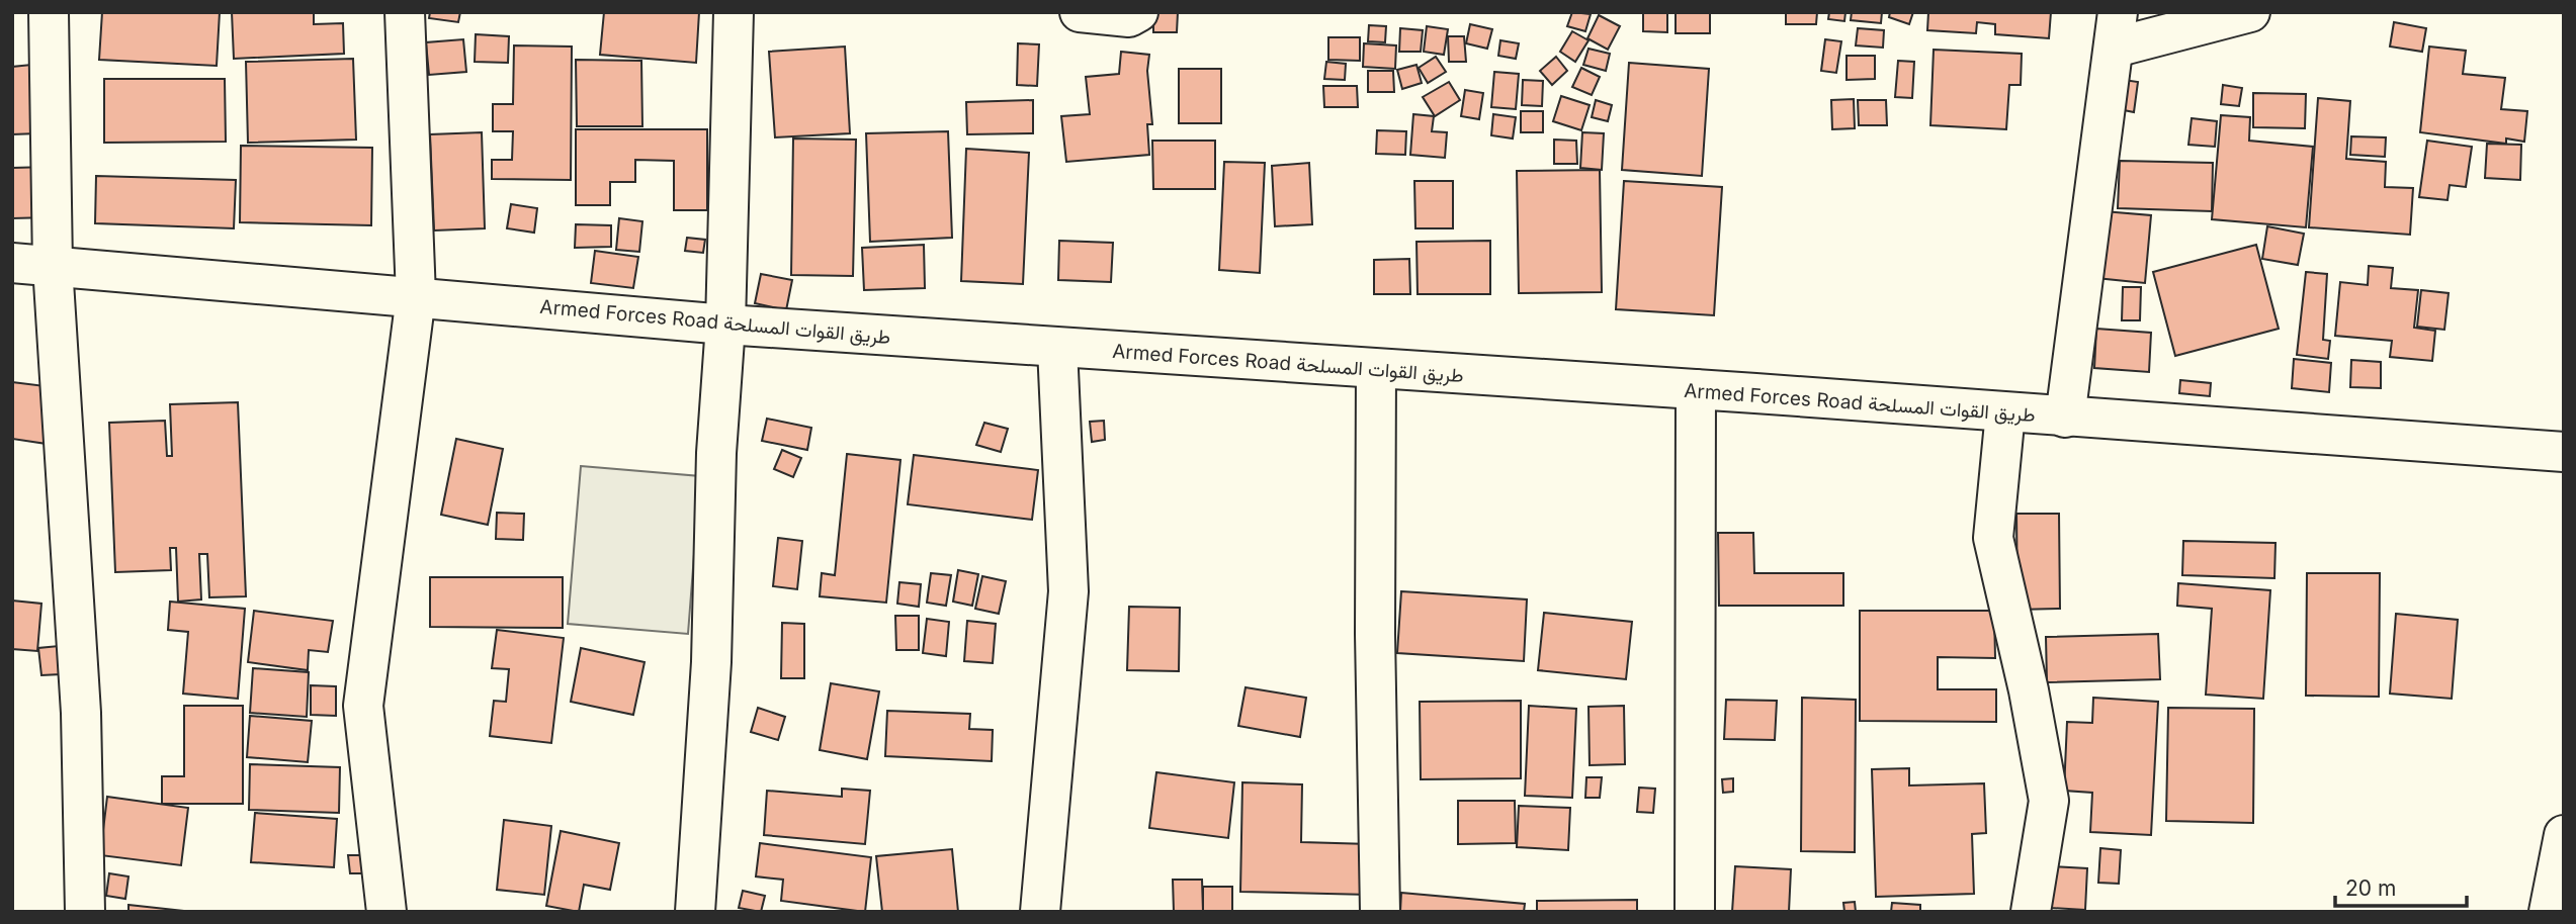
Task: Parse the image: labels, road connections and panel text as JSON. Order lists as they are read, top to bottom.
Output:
{
  "streets": {
    "street": ["Armed Forces Road طريق القوات المسلحة"]
  },
  "scale_bar": "20 m"
}
